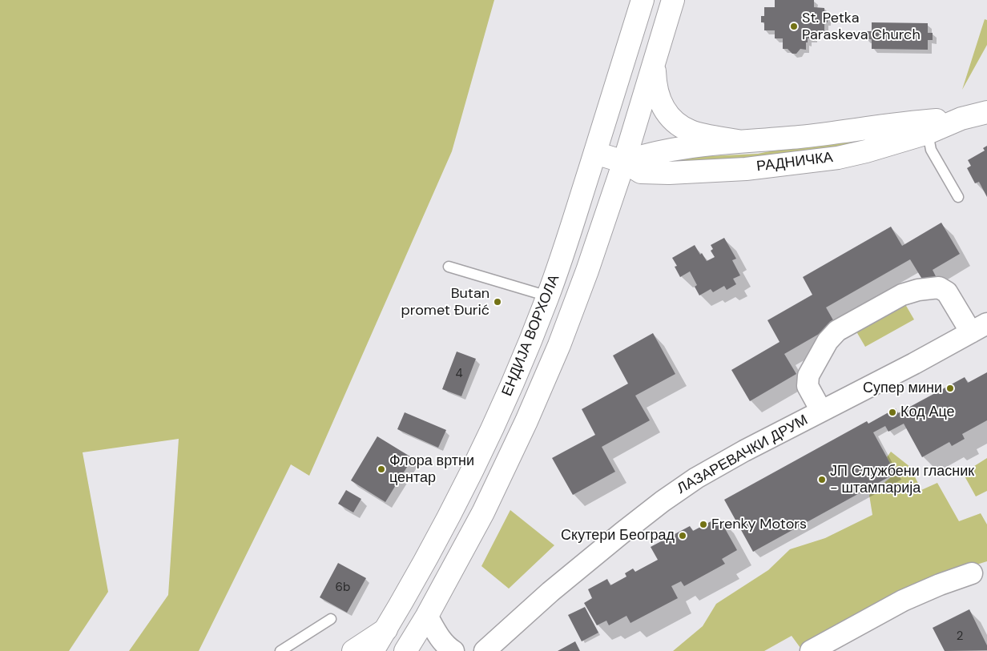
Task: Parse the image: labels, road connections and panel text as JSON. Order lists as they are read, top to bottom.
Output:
{
  "streets": {
    "main road": ["РАДНИЧКА", "ЕНДИЈА ВОРХОЛА"],
    "street": ["ЛАЗАРЕВАЧКИ ДРУМ"]
  },
  "crossings": [
    ["РАДНИЧКА", "ЕНДИЈА ВОРХОЛА"]
  ],
  "places": [
    "St. Petka Paraskeva Church",
    "Butan promet Đurić",
    "Супер мини",
    "Код Аце",
    "Флора вртни центар",
    "ЈП Службени гласник - штампарија",
    "Frenky Motors",
    "Скутери Београд"
  ],
  "house_numbers": ["4", "6b", "2"]
}
